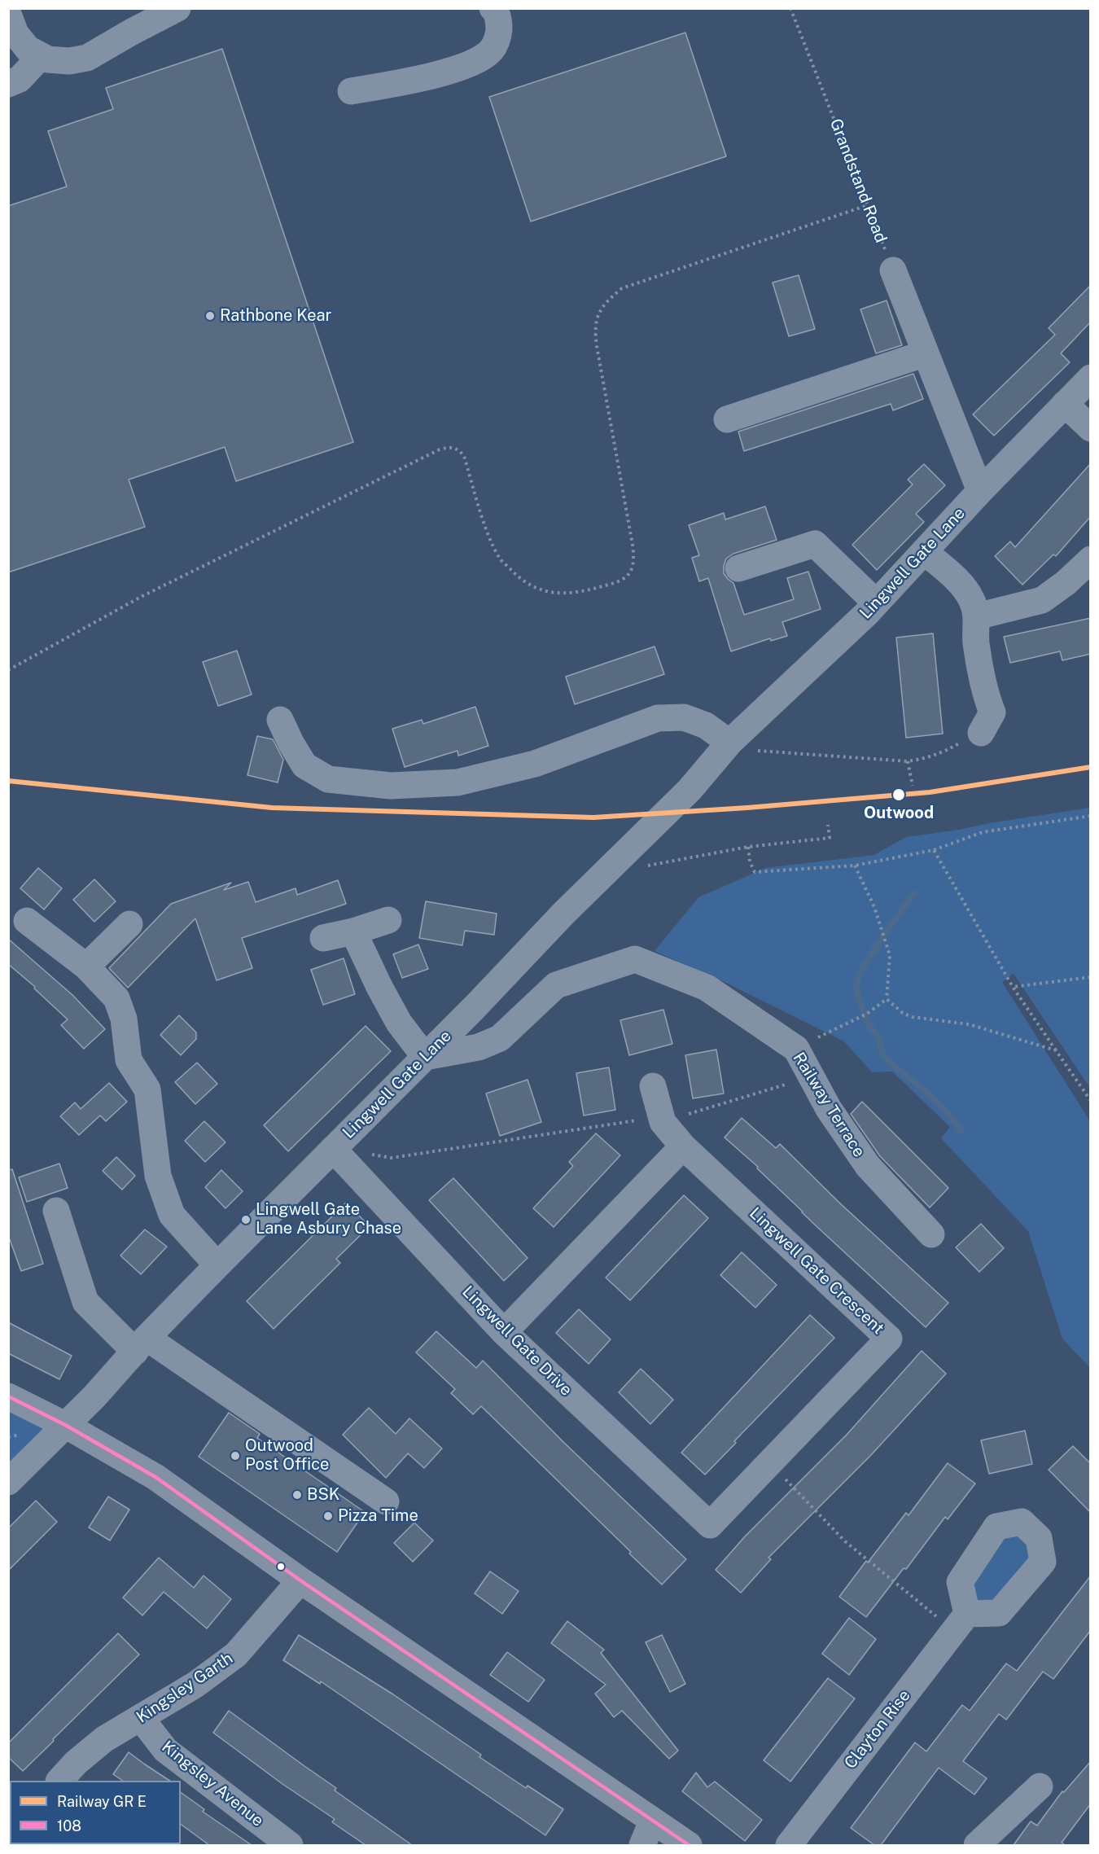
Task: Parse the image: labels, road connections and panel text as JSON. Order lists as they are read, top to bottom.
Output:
{
  "streets": {
    "street": [
      "Lingwell Gate Lane",
      "Railway Terrace",
      "Lingwell Gate Crescent",
      "Lingwell Gate Drive",
      "Kingsley Garth",
      "Clayton Rise",
      "Kingsley Avenue"
    ],
    "path": ["Grandstand Road"]
  },
  "crossings": [
    ["Lingwell Gate Lane", "Railway Terrace"],
    ["Lingwell Gate Lane", "Lingwell Gate Drive"],
    ["Lingwell Gate Crescent", "Lingwell Gate Drive"],
    ["Kingsley Garth", "Kingsley Avenue"]
  ],
  "places": [
    "Rathbone Kear",
    "Outwood",
    "Lingwell Gate Lane Asbury Chase",
    "Outwood Post Office",
    "BSK",
    "Pizza Time"
  ],
  "lines": ["transit line 108"],
  "legend": ["Railway GR E", "108"]
}
